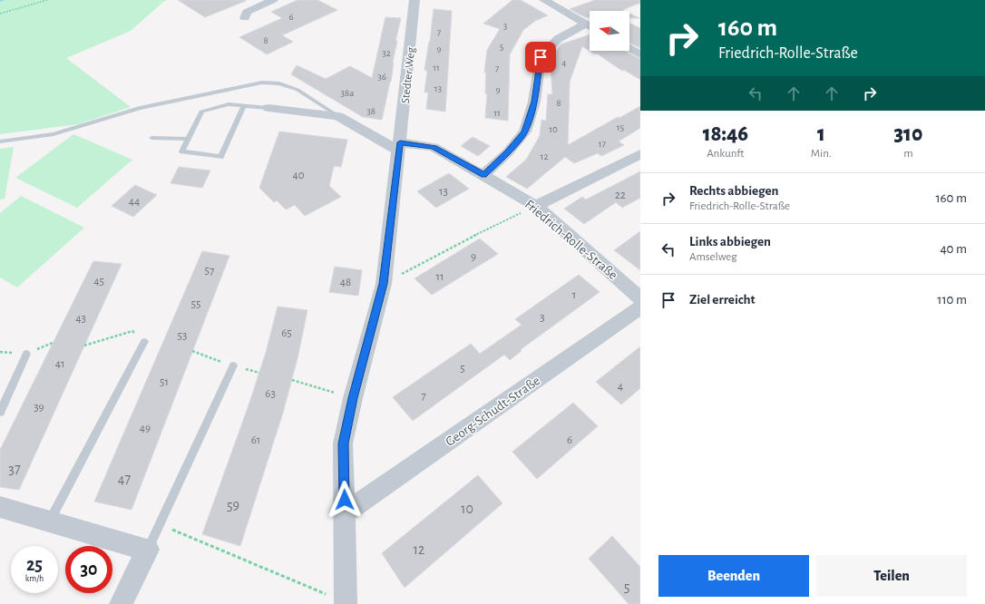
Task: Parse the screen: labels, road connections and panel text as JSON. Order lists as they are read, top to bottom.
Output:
{
  "streets": {
    "street": ["Stedter Weg", "Friedrich-Rolle-Straße", "Georg-Schudt-Straße"]
  },
  "crossings": [
    ["Stedter Weg", "Friedrich-Rolle-Straße"],
    ["Stedter Weg", "Georg-Schudt-Straße"]
  ],
  "house_numbers": [
    "6",
    "3",
    "7",
    "8",
    "5",
    "9",
    "32",
    "4",
    "11",
    "7",
    "36",
    "13",
    "9",
    "38a",
    "8",
    "38",
    "11",
    "15",
    "10",
    "17",
    "12",
    "40",
    "13",
    "22",
    "44",
    "9",
    "57",
    "11",
    "45",
    "48",
    "1",
    "55",
    "3",
    "43",
    "65",
    "53",
    "41",
    "5",
    "51",
    "4",
    "63",
    "7",
    "39",
    "49",
    "61",
    "6",
    "37",
    "47",
    "59",
    "10",
    "12",
    "5"
  ],
  "north": "left",
  "page": {
    "turn": ["160 m", "Friedrich-Rolle-Straße"],
    "eta": [
      "18:46",
      "Ankunft",
      "1",
      "Min.",
      "310",
      "m"
    ],
    "list": [
      {
        "name": "Rechts abbiegen",
        "note": "Friedrich-Rolle-Straße",
        "value": "160 m"
      },
      {
        "name": "Links abbiegen",
        "note": "Amselweg",
        "value": "40 m"
      },
      {
        "name": "Ziel erreicht",
        "value": "110 m"
      }
    ],
    "speed": "25 km/h",
    "limit": "30",
    "buttons": ["Beenden", "Teilen"]
  }
}
